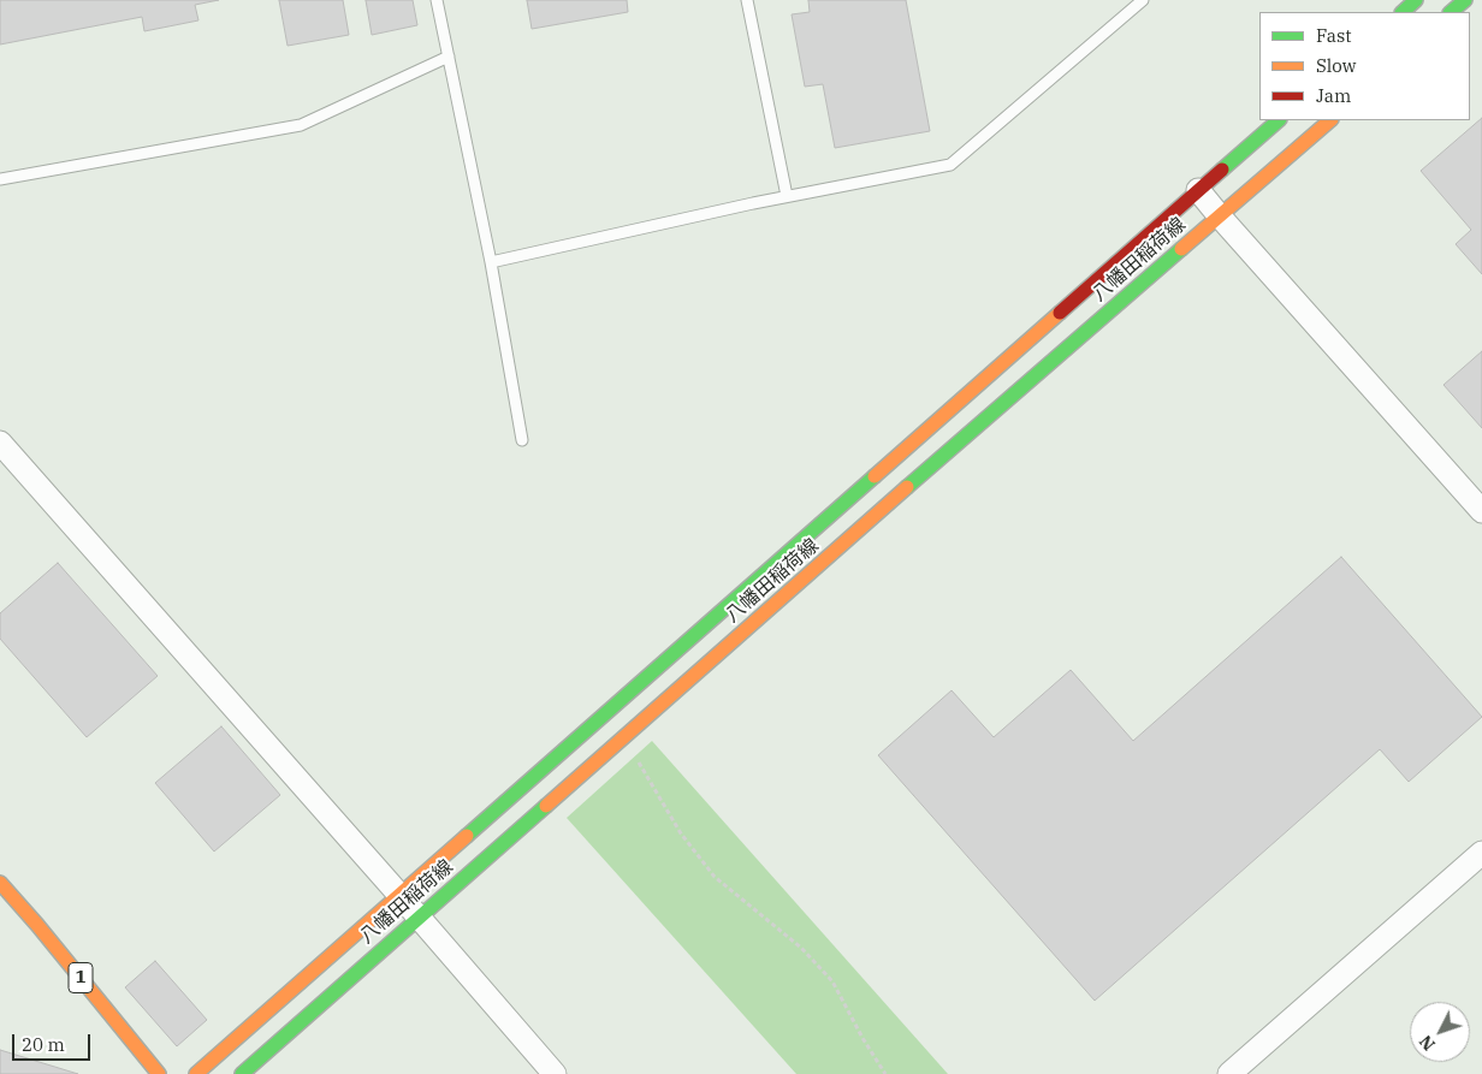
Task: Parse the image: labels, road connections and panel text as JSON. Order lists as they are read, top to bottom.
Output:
{
  "streets": {
    "main road": ["八幡田稲荷線", "1"]
  },
  "legend": ["Fast", "Slow", "Jam"],
  "scale_bar": "20 m",
  "north": "bottom left"
}
